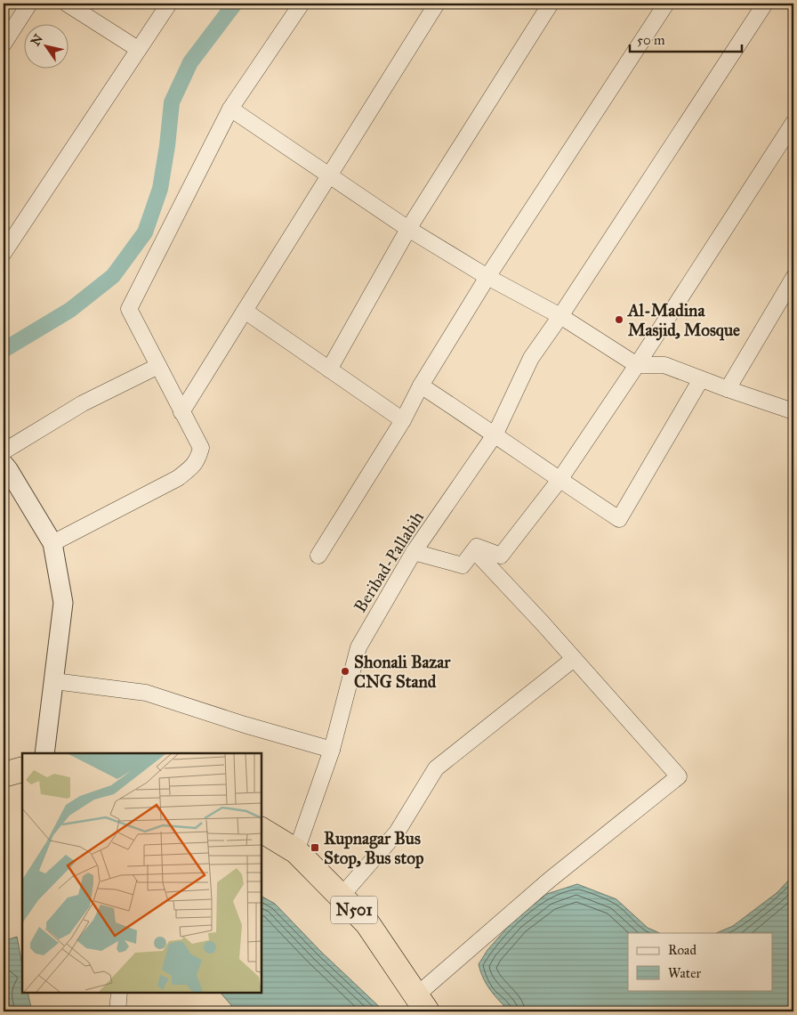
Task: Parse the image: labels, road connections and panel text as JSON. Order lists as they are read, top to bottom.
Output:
{
  "streets": {
    "highway": ["N501"],
    "street": ["Beribad-Pallabih"]
  },
  "crossings": [
    ["Beribad-Pallabih", "N501"]
  ],
  "places": {
    "other": ["Al-Madina Masjid, Mosque", "Shonali Bazar CNG Stand"],
    "transit": ["Rupnagar Bus Stop, Bus stop"]
  },
  "legend": ["Road", "Water"],
  "scale_bar": "50 m",
  "north": "top left"
}
